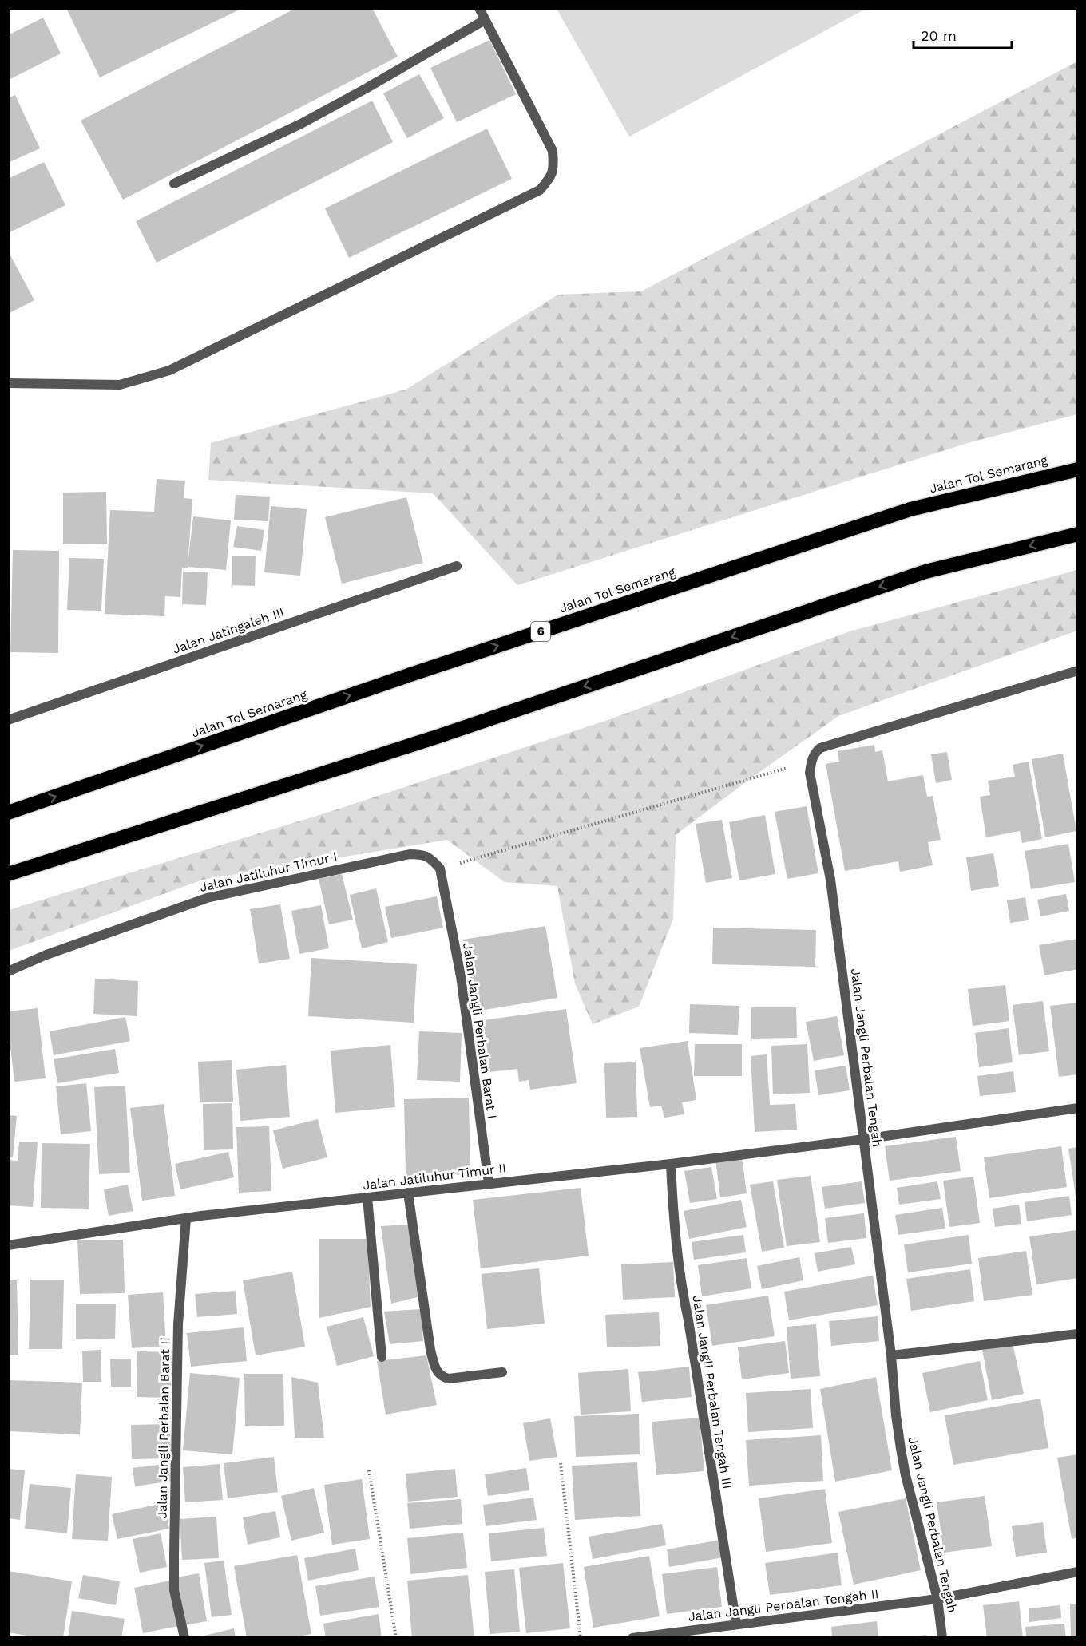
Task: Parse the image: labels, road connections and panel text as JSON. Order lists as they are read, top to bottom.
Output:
{
  "streets": {
    "highway": ["Jalan Tol Semarang", "6"],
    "street": [
      "Jalan Jatingaleh III",
      "Jalan Jatiluhur Timur I",
      "Jalan Jangli Perbalan Barat I",
      "Jalan Jangli Perbalan Tengah",
      "Jalan Jatiluhur Timur II",
      "Jalan Jangli Perbalan Tengah III",
      "Jalan Jangli Perbalan Barat II",
      "Jalan Jangli Perbalan Tengah II"
    ]
  },
  "crossings": [
    ["Jalan Jatiluhur Timur I", "Jalan Jangli Perbalan Barat I"],
    ["Jalan Jangli Perbalan Barat I", "Jalan Jatiluhur Timur II"],
    ["Jalan Jangli Perbalan Tengah", "Jalan Jatiluhur Timur II"],
    ["Jalan Jangli Perbalan Tengah", "Jalan Jangli Perbalan Tengah II"],
    ["Jalan Jatiluhur Timur II", "Jalan Jangli Perbalan Tengah III"],
    ["Jalan Jatiluhur Timur II", "Jalan Jangli Perbalan Barat II"],
    ["Jalan Jangli Perbalan Tengah III", "Jalan Jangli Perbalan Tengah II"]
  ],
  "scale_bar": "20 m"
}
